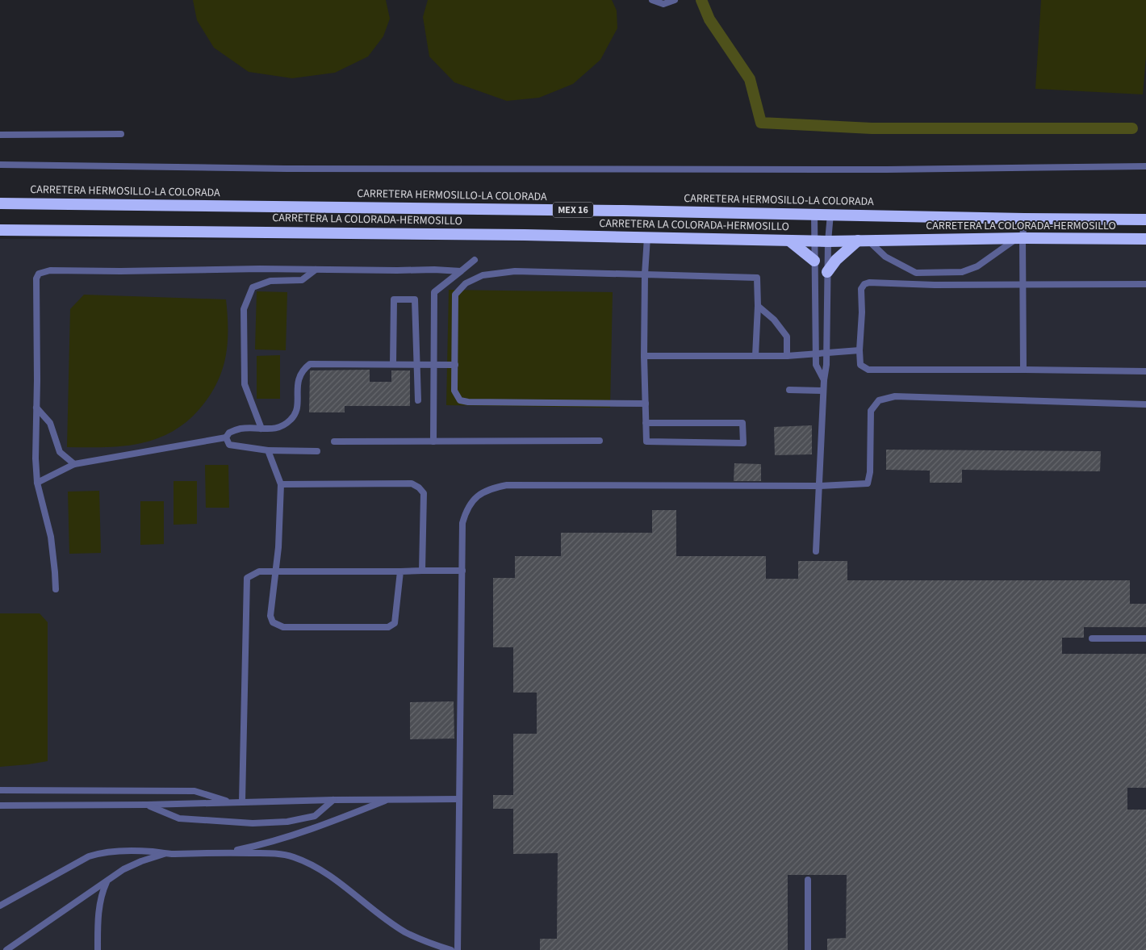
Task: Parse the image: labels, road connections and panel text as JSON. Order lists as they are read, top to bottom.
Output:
{
  "streets": {
    "highway": ["CARRETERA HERMOSILLO-LA COLORADA", "MEX 16", "CARRETERA LA COLORADA-HERMOSILLO"]
  }
}
